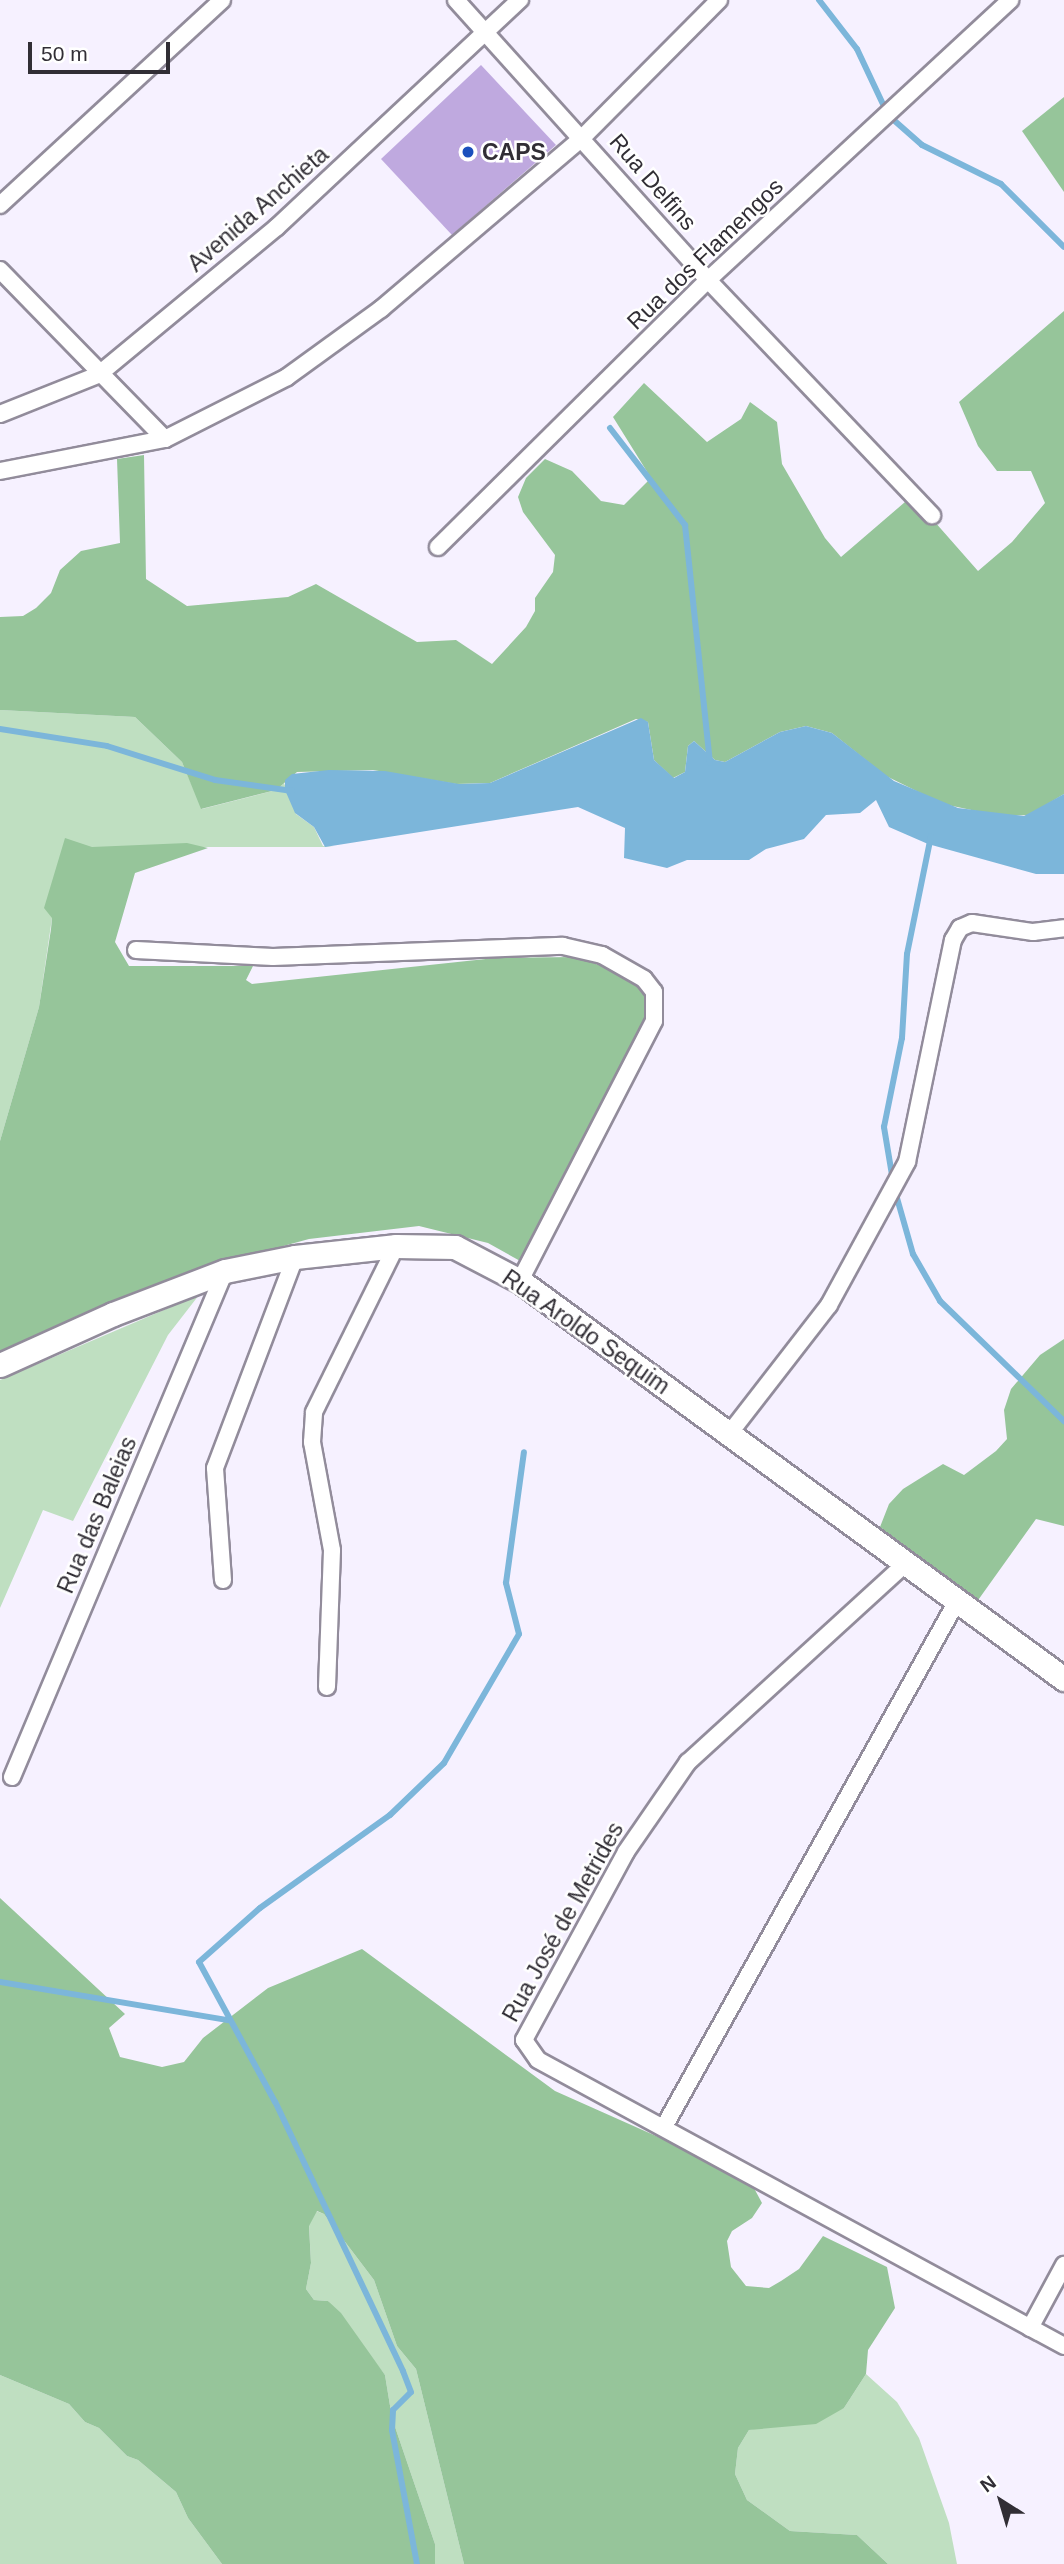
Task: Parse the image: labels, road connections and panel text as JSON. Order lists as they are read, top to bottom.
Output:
{
  "streets": {
    "street": [
      "Rua Delfins",
      "Avenida Anchieta",
      "Rua dos Flamengos",
      "Rua Aroldo Sequim",
      "Rua das Baleias",
      "Rua José de Metrides"
    ]
  },
  "crossings": [
    ["Rua Delfins", "Avenida Anchieta"],
    ["Rua Delfins", "Rua dos Flamengos"],
    ["Rua Aroldo Sequim", "Rua das Baleias"],
    ["Rua Aroldo Sequim", "Rua José de Metrides"]
  ],
  "places": ["CAPS"],
  "scale_bar": "50 m",
  "north": "top left"
}
